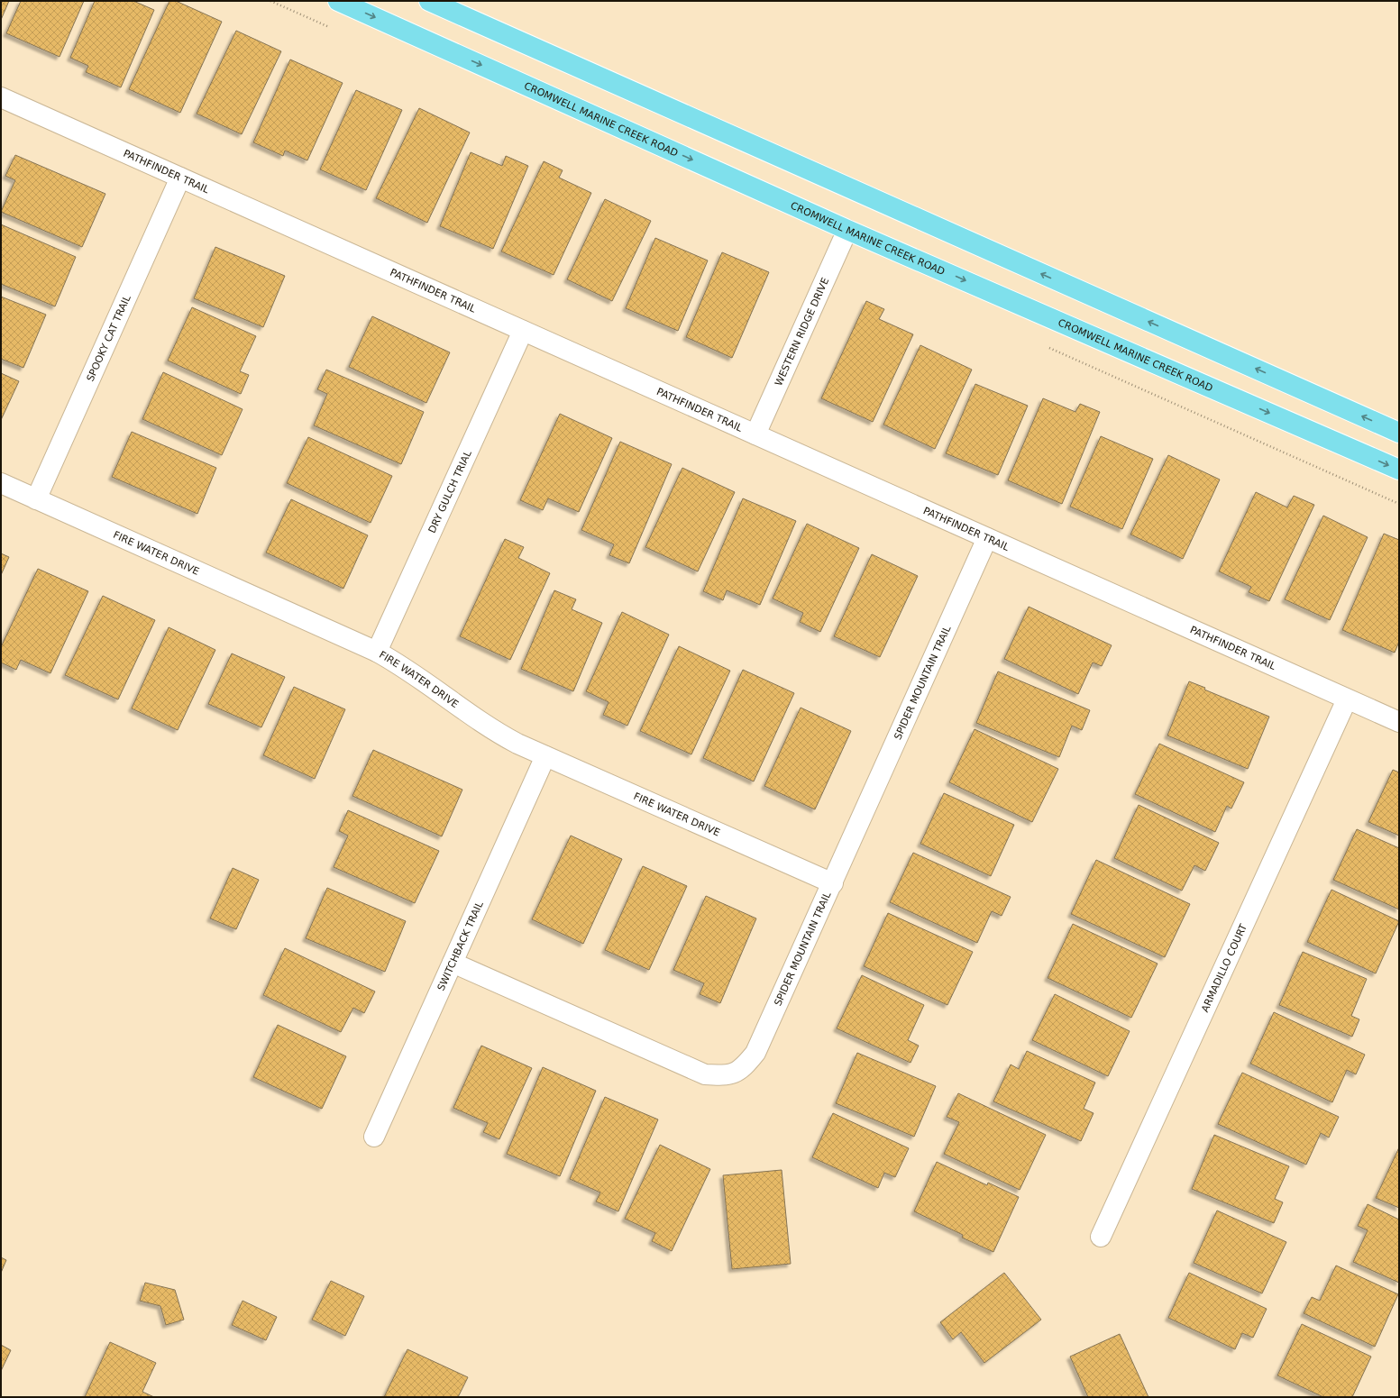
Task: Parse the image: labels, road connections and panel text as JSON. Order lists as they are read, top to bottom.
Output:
{
  "streets": {
    "main road": ["CROMWELL MARINE CREEK ROAD"],
    "street": [
      "PATHFINDER TRAIL",
      "WESTERN RIDGE DRIVE",
      "SPOOKY CAT TRAIL",
      "DRY GULCH TRIAL",
      "FIRE WATER DRIVE",
      "SPIDER MOUNTAIN TRAIL",
      "SWITCHBACK TRAIL",
      "ARMADILLO COURT"
    ]
  },
  "crossings": [
    ["CROMWELL MARINE CREEK ROAD", "WESTERN RIDGE DRIVE"],
    ["PATHFINDER TRAIL", "WESTERN RIDGE DRIVE"],
    ["PATHFINDER TRAIL", "SPOOKY CAT TRAIL"],
    ["PATHFINDER TRAIL", "DRY GULCH TRIAL"],
    ["PATHFINDER TRAIL", "SPIDER MOUNTAIN TRAIL"],
    ["PATHFINDER TRAIL", "ARMADILLO COURT"],
    ["SPOOKY CAT TRAIL", "FIRE WATER DRIVE"],
    ["DRY GULCH TRIAL", "FIRE WATER DRIVE"],
    ["FIRE WATER DRIVE", "SPIDER MOUNTAIN TRAIL"],
    ["FIRE WATER DRIVE", "SWITCHBACK TRAIL"],
    ["SPIDER MOUNTAIN TRAIL", "SWITCHBACK TRAIL"]
  ]
}
